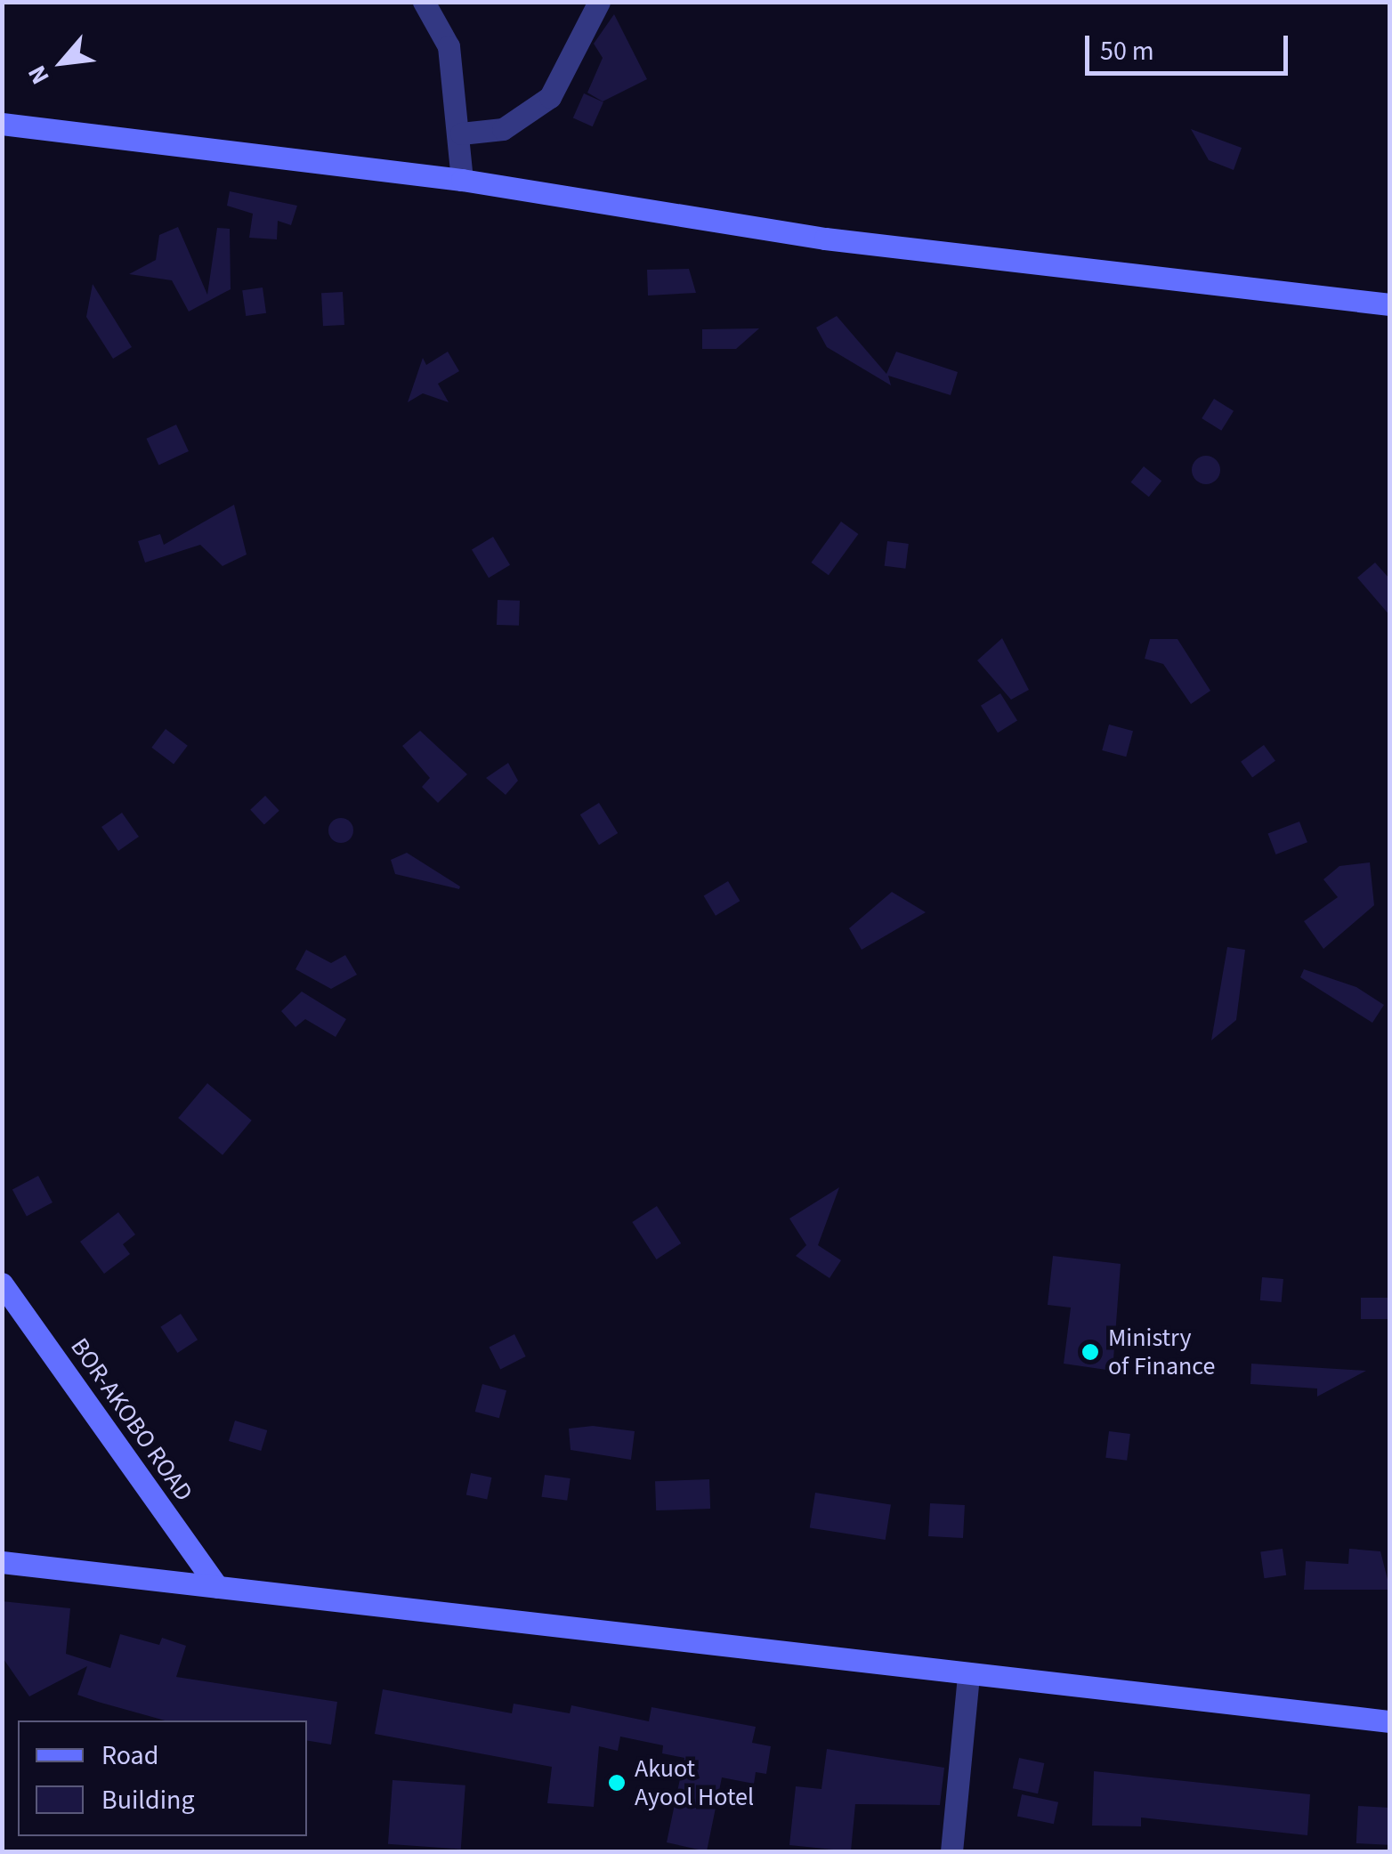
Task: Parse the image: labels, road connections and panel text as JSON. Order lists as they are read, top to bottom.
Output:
{
  "streets": {
    "street": ["BOR-AKOBO ROAD"]
  },
  "places": ["Ministry of Finance", "Akuot Ayool Hotel"],
  "legend": ["Road", "Building"],
  "scale_bar": "50 m",
  "north": "bottom left"
}
